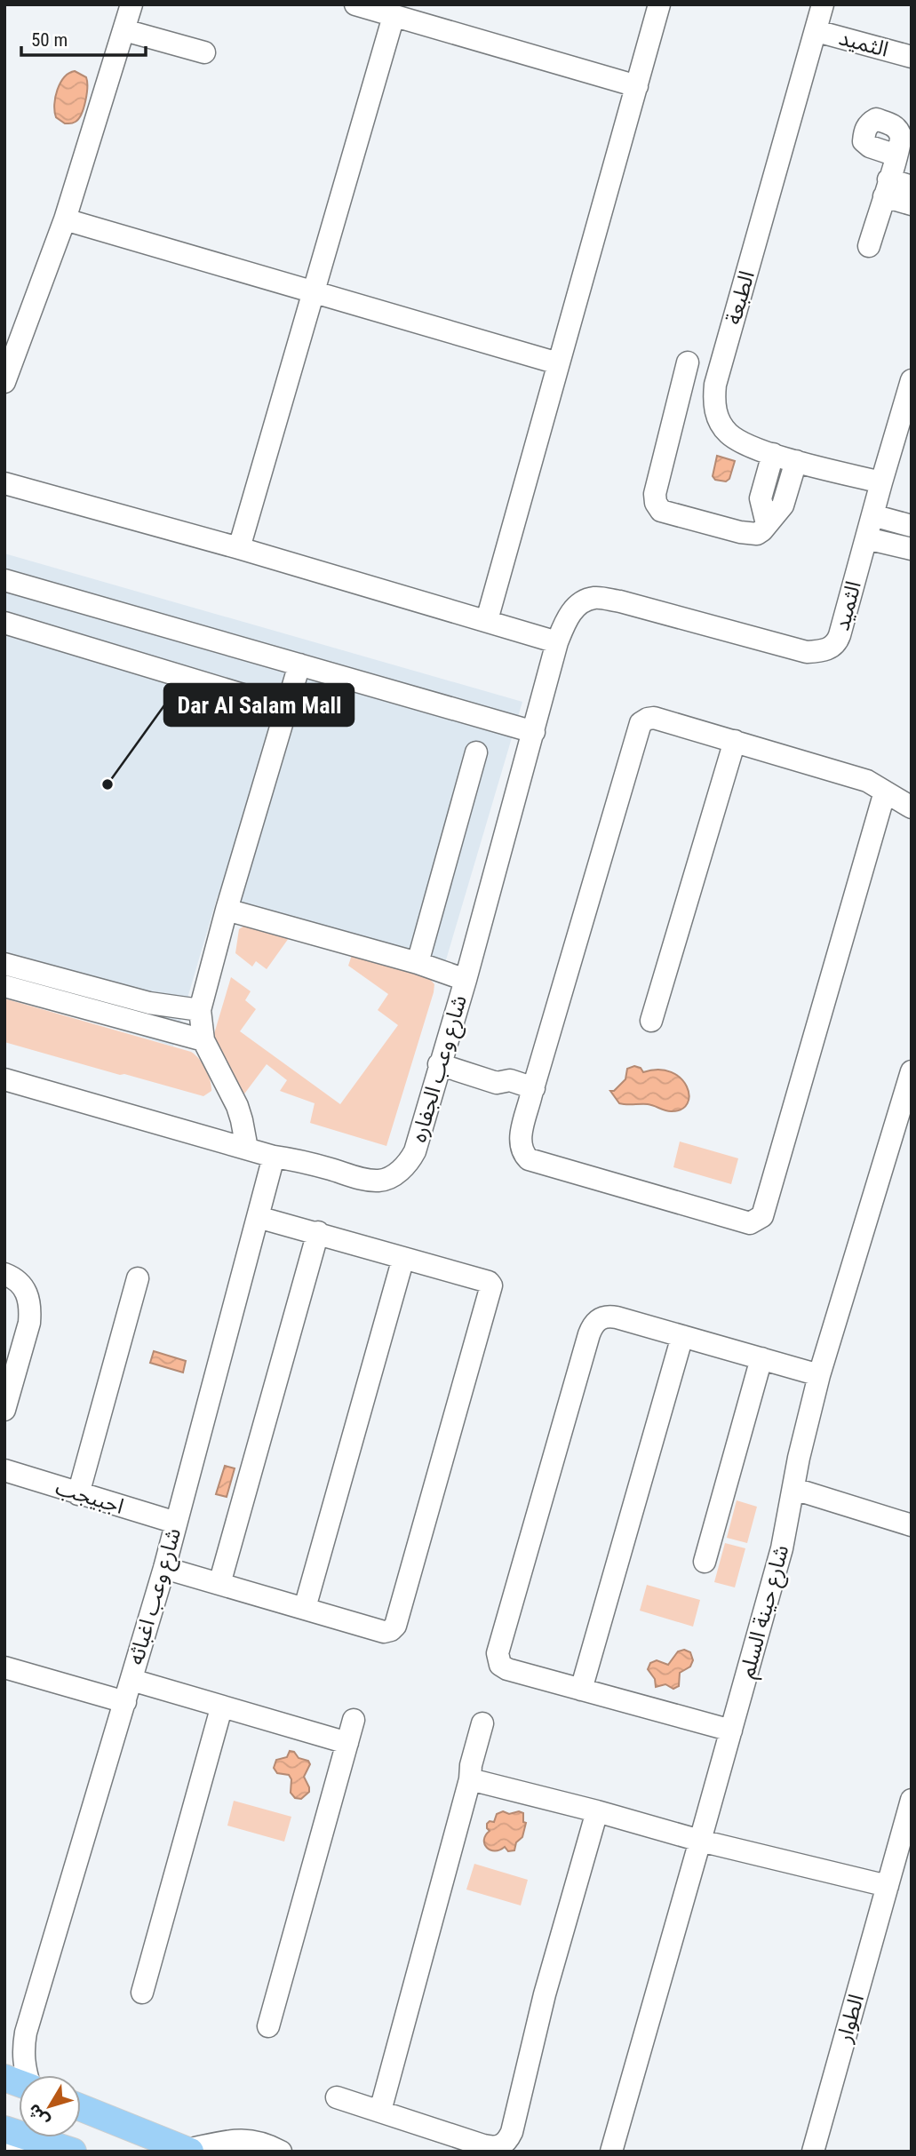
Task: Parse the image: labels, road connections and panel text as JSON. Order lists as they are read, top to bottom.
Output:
{
  "streets": {
    "street": [
      "الثميد",
      "الطبعة",
      "شارع وعب الجفاره",
      "اجبيجب",
      "شارع وعب اغباثه",
      "شارع حينة السلم",
      "الطوار"
    ]
  },
  "crossings": [
    ["الثميد", "الطبعة"],
    ["الثميد", "شارع وعب الجفاره"],
    ["شارع وعب الجفاره", "شارع وعب اغباثه"],
    ["اجبيجب", "شارع وعب اغباثه"]
  ],
  "places": ["Dar Al Salam Mall"],
  "scale_bar": "50 m",
  "north": "bottom left"
}
